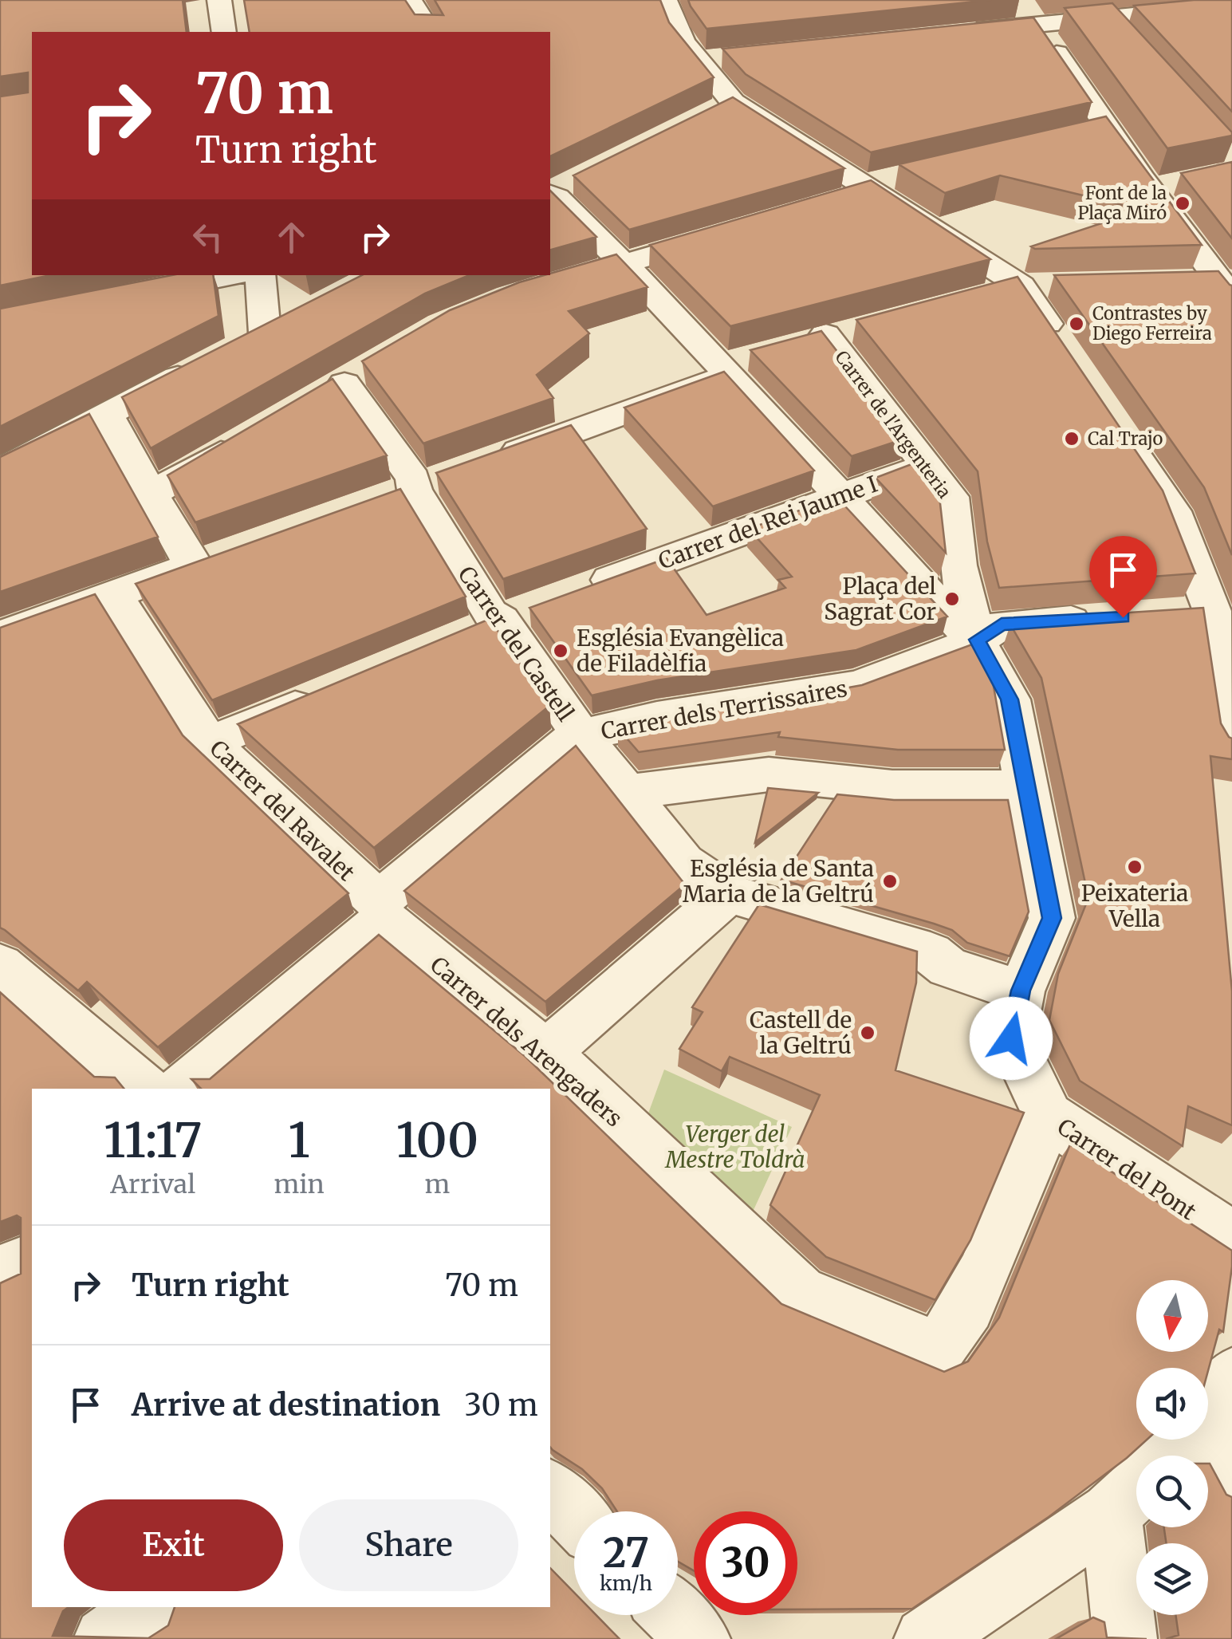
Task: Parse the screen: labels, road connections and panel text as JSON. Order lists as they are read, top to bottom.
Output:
{
  "streets": {
    "street": [
      "Carrer de l'Argenteria",
      "Carrer del Rei Jaume I",
      "Carrer del Castell",
      "Carrer dels Terrissaires",
      "Carrer del Ravalet",
      "Carrer dels Arengaders",
      "Carrer del Pont"
    ]
  },
  "crossings": [
    ["Carrer de l'Argenteria", "Carrer del Rei Jaume I"],
    ["Carrer de l'Argenteria", "Carrer dels Terrissaires"],
    ["Carrer del Castell", "Carrer dels Terrissaires"],
    ["Carrer dels Terrissaires", "Carrer del Ravalet"],
    ["Carrer dels Terrissaires", "Carrer dels Arengaders"],
    ["Carrer del Ravalet", "Carrer dels Arengaders"],
    ["Carrer dels Arengaders", "Carrer del Pont"]
  ],
  "parks": ["Verger del Mestre Toldrà"],
  "places": [
    "Font de la Plaça Miró",
    "Contrastes by Diego Ferreira",
    "Cal Trajo",
    "Plaça del Sagrat Cor",
    "Església Evangèlica de Filadèlfia",
    "Peixateria Vella",
    "Església de Santa Maria de la Geltrú",
    "Castell de la Geltrú"
  ],
  "north": "bottom",
  "page": {
    "turn": ["70 m", "Turn right"],
    "eta": [
      "11:17",
      "Arrival",
      "1",
      "min",
      "100",
      "m"
    ],
    "list": [
      {
        "name": "Turn right",
        "value": "70 m"
      },
      {
        "name": "Arrive at destination",
        "value": "30 m"
      }
    ],
    "buttons": ["Exit", "Share"],
    "speed": "27 km/h",
    "limit": "30"
  }
}
